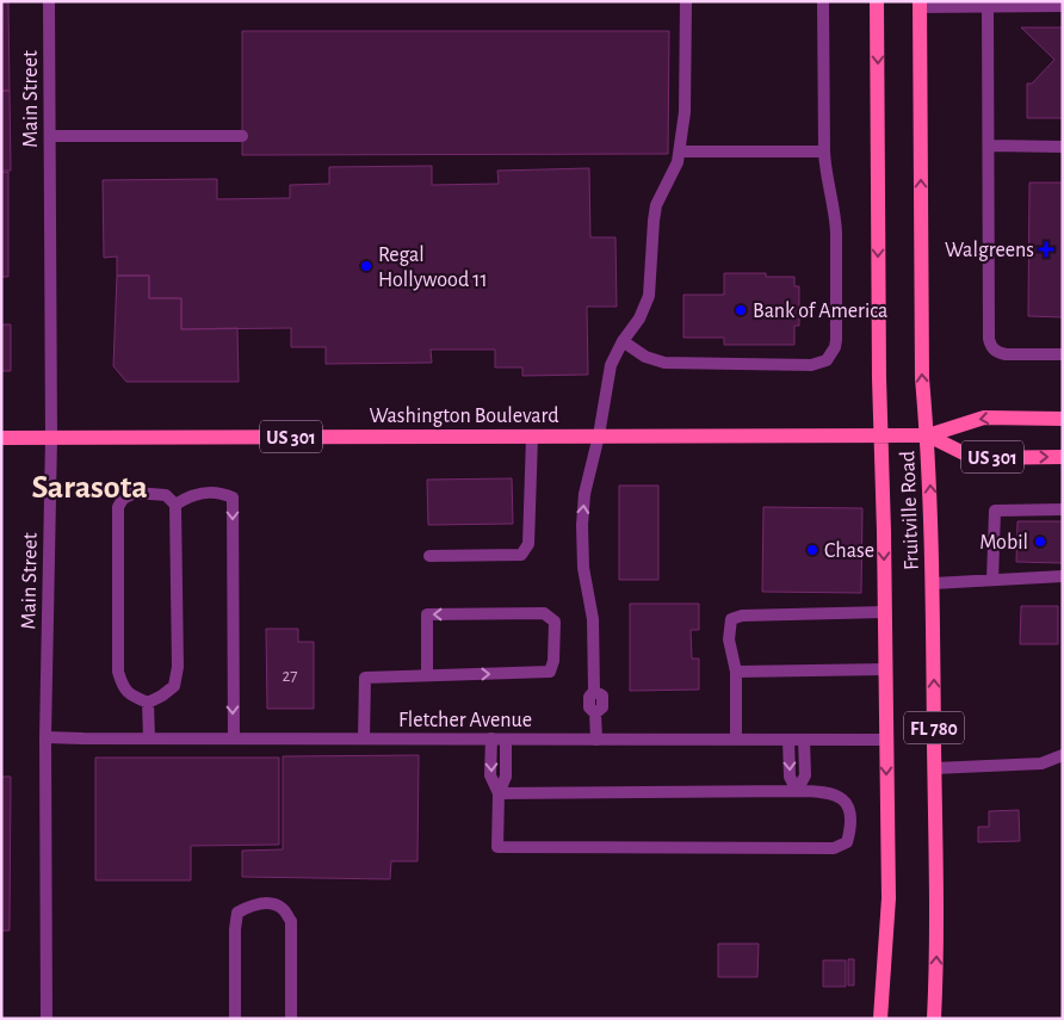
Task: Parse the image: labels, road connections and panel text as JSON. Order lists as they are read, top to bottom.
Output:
{
  "streets": {
    "main road": [
      "Washington Boulevard",
      "US 301",
      "Fruitville Road",
      "FL 780"
    ],
    "street": ["Main Street", "Fletcher Avenue"]
  },
  "crossings": [
    ["Main Street", "Washington Boulevard"],
    ["Main Street", "Fletcher Avenue"],
    ["Washington Boulevard", "Fruitville Road"],
    ["Fruitville Road", "Fletcher Avenue"]
  ],
  "districts": ["Sarasota"],
  "places": {
    "health": ["Walgreens"],
    "other": [
      "Regal Hollywood 11",
      "Bank of America",
      "Mobil",
      "Chase"
    ]
  },
  "house_numbers": ["27"]
}
